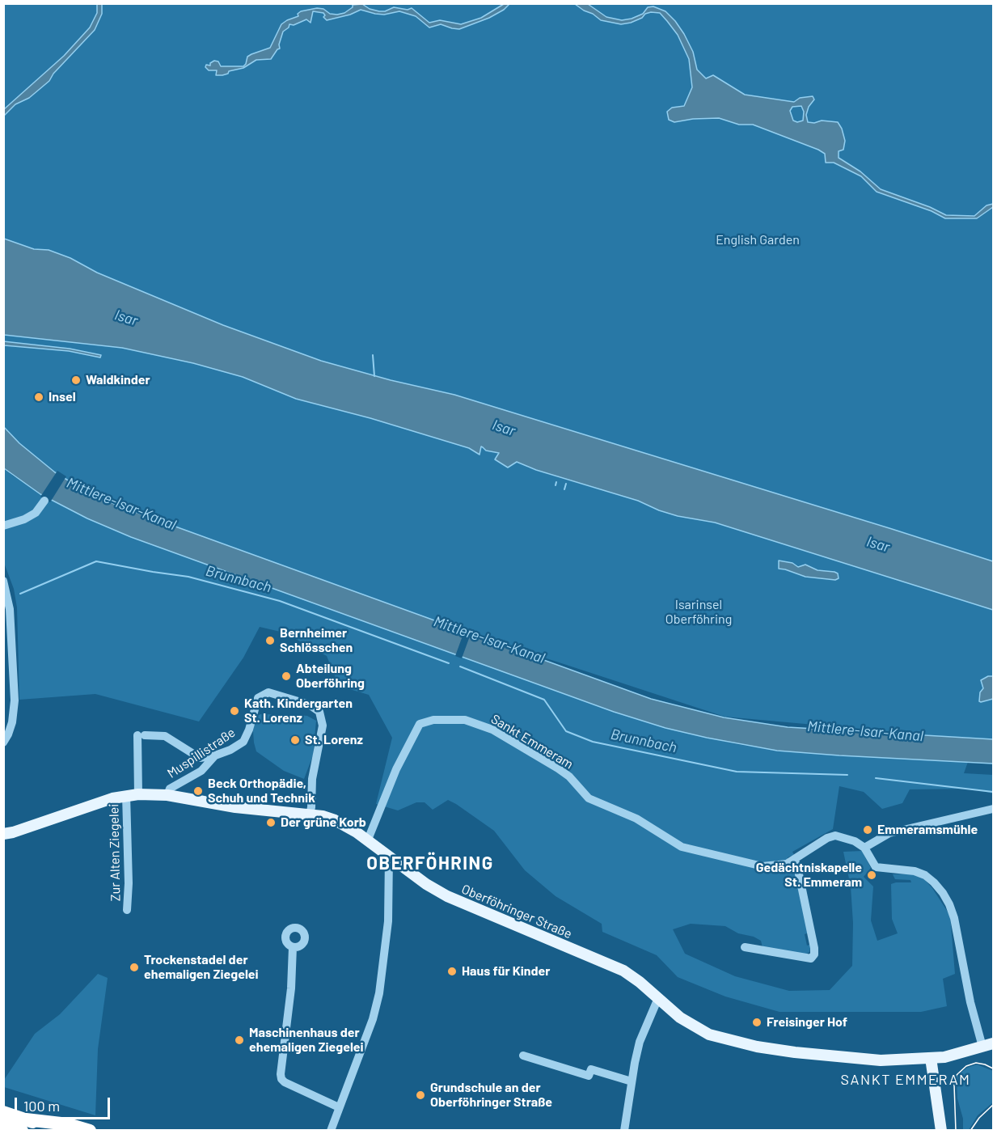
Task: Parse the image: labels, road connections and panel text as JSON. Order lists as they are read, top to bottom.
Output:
{
  "streets": {
    "main road": ["Oberföhringer Straße"],
    "street": ["Sankt Emmeram", "Muspillistraße", "Zur Alten Ziegelei"]
  },
  "crossings": [
    ["Sankt Emmeram", "Oberföhringer Straße"],
    ["Muspillistraße", "Oberföhringer Straße"],
    ["Zur Alten Ziegelei", "Oberföhringer Straße"]
  ],
  "districts": ["OBERFÖHRING", "SANKT EMMERAM"],
  "water": ["Isar", "Mittlere-Isar-Kanal", "Brunnbach"],
  "parks": ["English Garden", "Isarinsel Oberföhring"],
  "places": [
    "Waldkinder",
    "Insel",
    "Bernheimer Schlösschen",
    "Abteilung Oberföhring",
    "Kath. Kindergarten St. Lorenz",
    "St. Lorenz",
    "Beck Orthopädie, Schuh und Technik",
    "Der grüne Korb",
    "Emmeramsmühle",
    "Gedächtniskapelle St. Emmeram",
    "Trockenstadel der ehemaligen Ziegelei",
    "Haus für Kinder",
    "Freisinger Hof",
    "Maschinenhaus der ehemaligen Ziegelei",
    "Grundschule an der Oberföhringer Straße"
  ],
  "scale_bar": "100 m"
}
